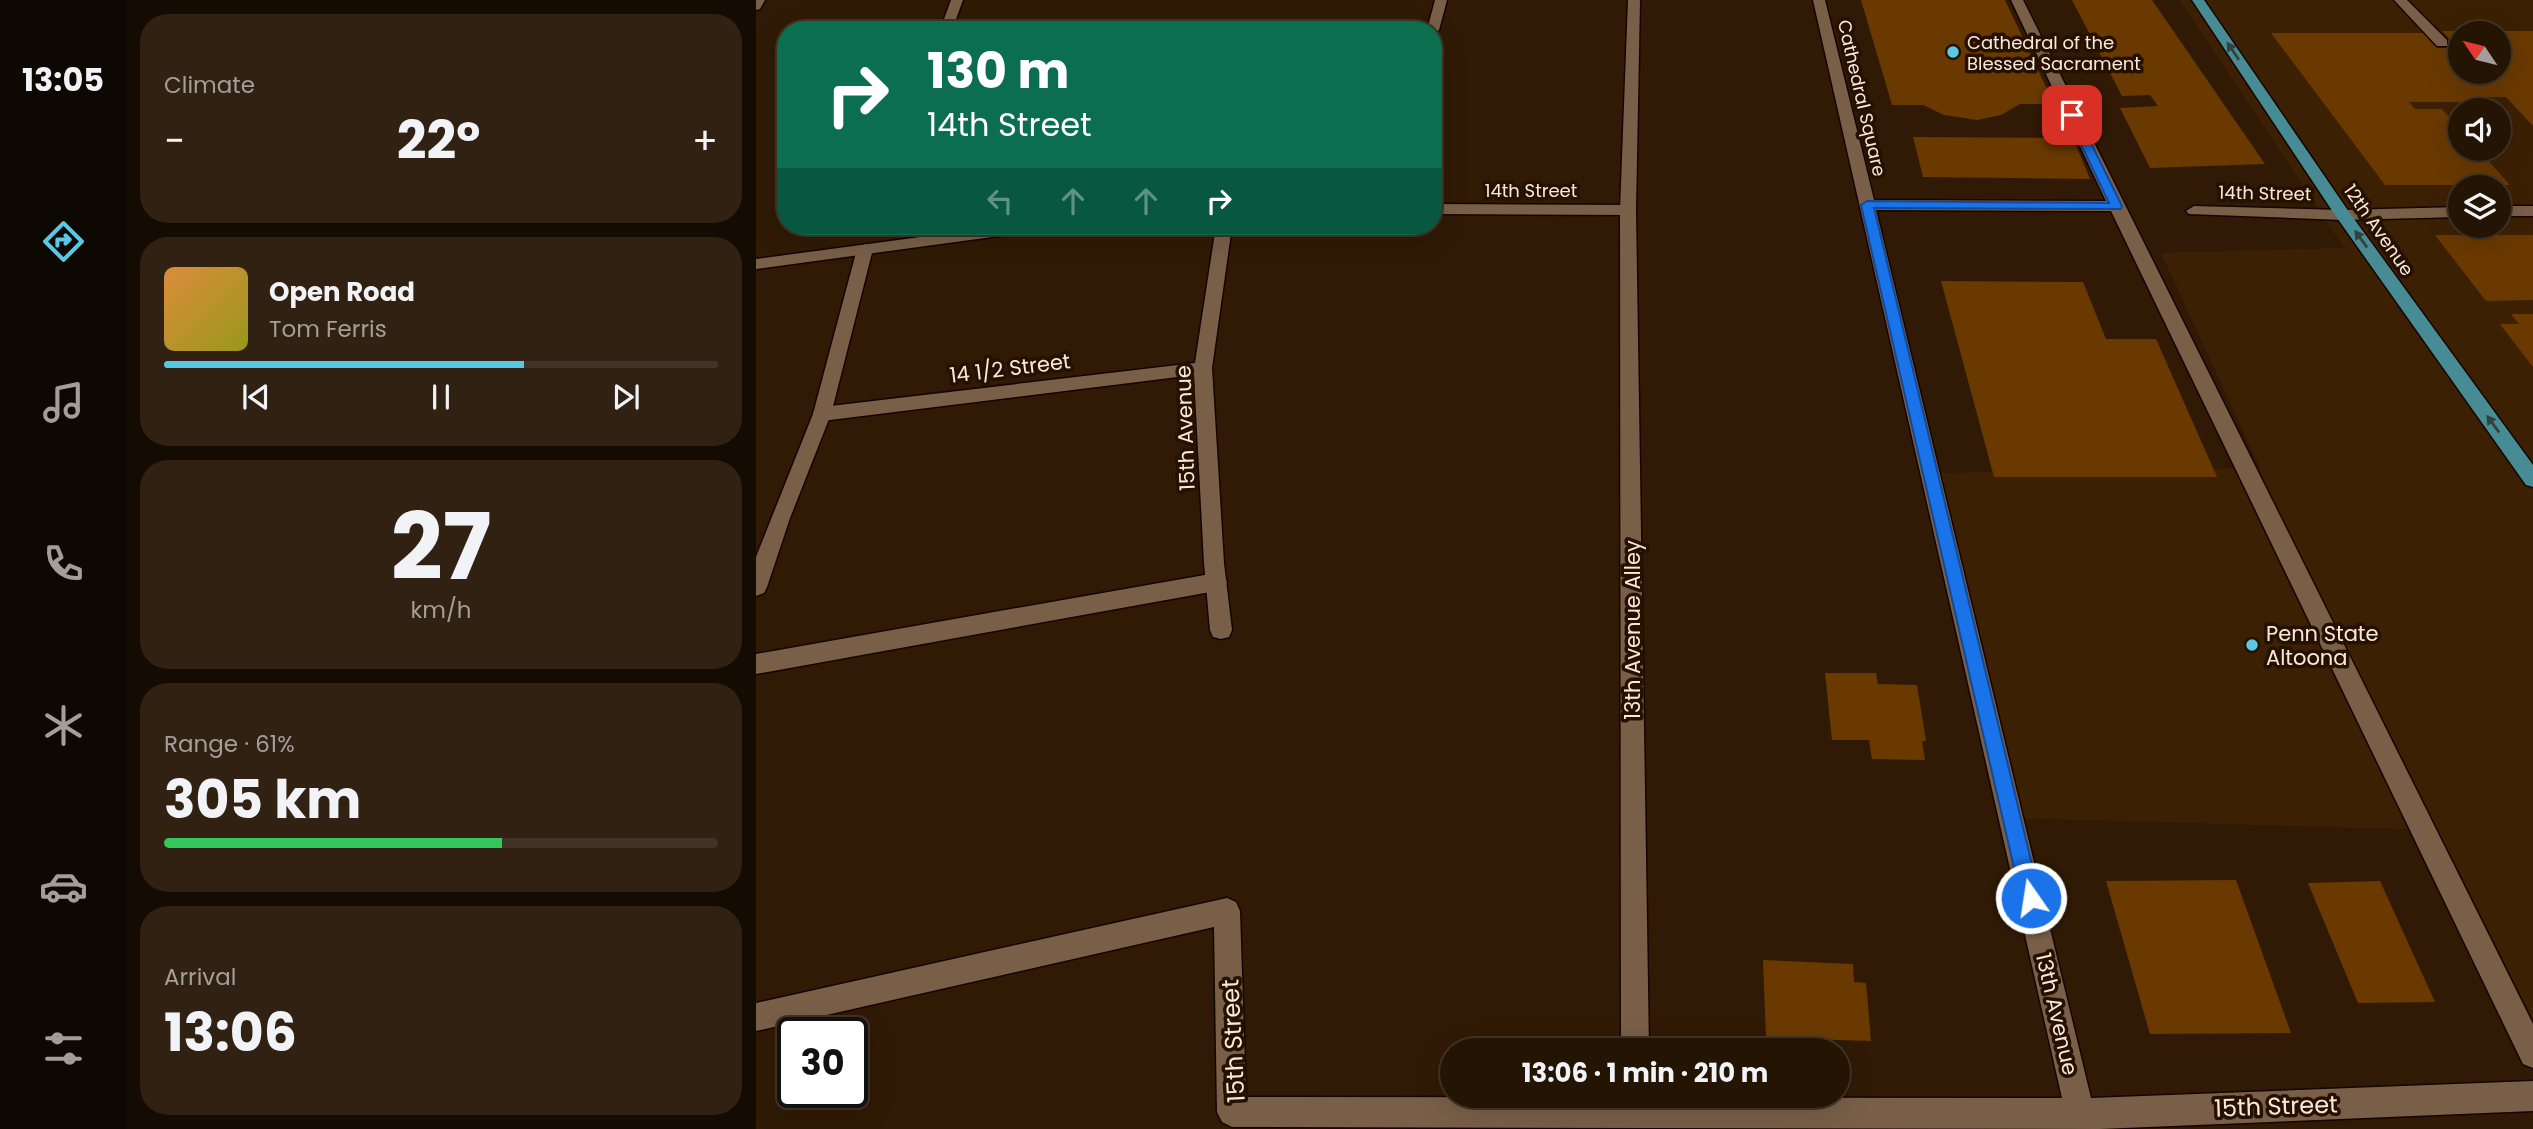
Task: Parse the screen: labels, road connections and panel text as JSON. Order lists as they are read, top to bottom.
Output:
{
  "streets": {
    "main road": ["12th Avenue"],
    "street": [
      "Cathedral Square",
      "14th Street",
      "14 1/2 Street",
      "15th Avenue",
      "13th Avenue Alley",
      "13th Avenue",
      "15th Street"
    ]
  },
  "crossings": [
    ["Cathedral Square", "13th Avenue"],
    ["14th Street", "12th Avenue"],
    ["14th Street", "13th Avenue Alley"],
    ["14 1/2 Street", "15th Avenue"],
    ["13th Avenue", "15th Street"]
  ],
  "one_way": ["12th Avenue"],
  "places": ["Cathedral of the Blessed Sacrament", "Penn State Altoona"],
  "north": "top left",
  "page": {
    "tabs": "13:05",
    "tile": [
      "Climate",
      ["27", "km/h"],
      ["Range · 61%", "305 km"],
      ["Arrival", "13:06"]
    ],
    "turn": ["130 m", "14th Street"],
    "heat": ["−", "22°", "+"],
    "song": ["Open Road", "Tom Ferris"],
    "limit": "30",
    "trip": "13:06 · 1 min · 210 m"
  }
}
